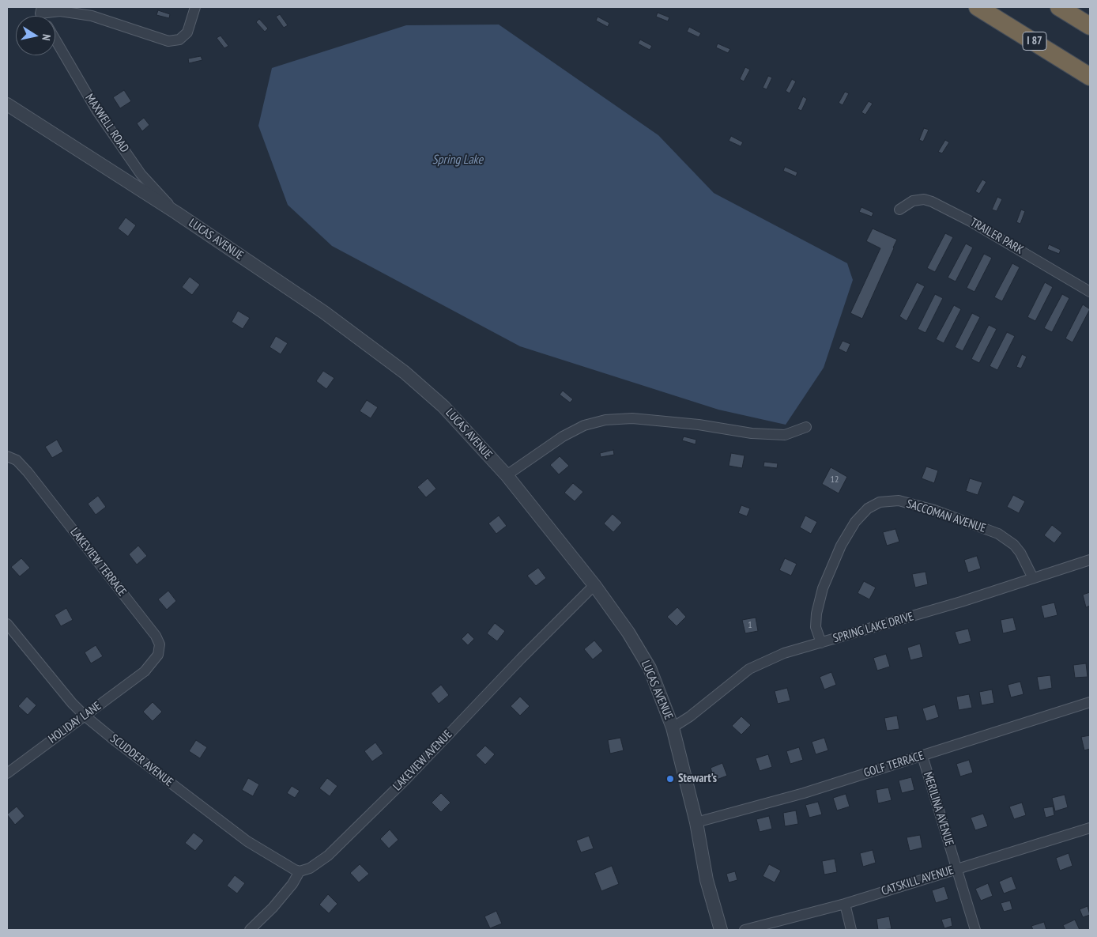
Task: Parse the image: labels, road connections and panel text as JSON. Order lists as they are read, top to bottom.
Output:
{
  "streets": {
    "highway": ["I 87"],
    "street": [
      "MAXWELL ROAD",
      "TRAILER PARK",
      "LUCAS AVENUE",
      "SACCOMAN AVENUE",
      "LAKEVIEW TERRACE",
      "SPRING LAKE DRIVE",
      "HOLIDAY LANE",
      "SCUDDER AVENUE",
      "LAKEVIEW AVENUE",
      "GOLF TERRACE",
      "MERILINA AVENUE",
      "CATSKILL AVENUE"
    ]
  },
  "crossings": [
    ["MAXWELL ROAD", "LUCAS AVENUE"],
    ["LUCAS AVENUE", "SPRING LAKE DRIVE"],
    ["LUCAS AVENUE", "LAKEVIEW AVENUE"],
    ["LUCAS AVENUE", "GOLF TERRACE"],
    ["SACCOMAN AVENUE", "SPRING LAKE DRIVE"],
    ["LAKEVIEW TERRACE", "HOLIDAY LANE"],
    ["HOLIDAY LANE", "SCUDDER AVENUE"],
    ["SCUDDER AVENUE", "LAKEVIEW AVENUE"],
    ["GOLF TERRACE", "MERILINA AVENUE"],
    ["MERILINA AVENUE", "CATSKILL AVENUE"]
  ],
  "water": ["Spring Lake"],
  "places": ["Stewart's"],
  "house_numbers": ["12", "1"],
  "north": "right"
}
